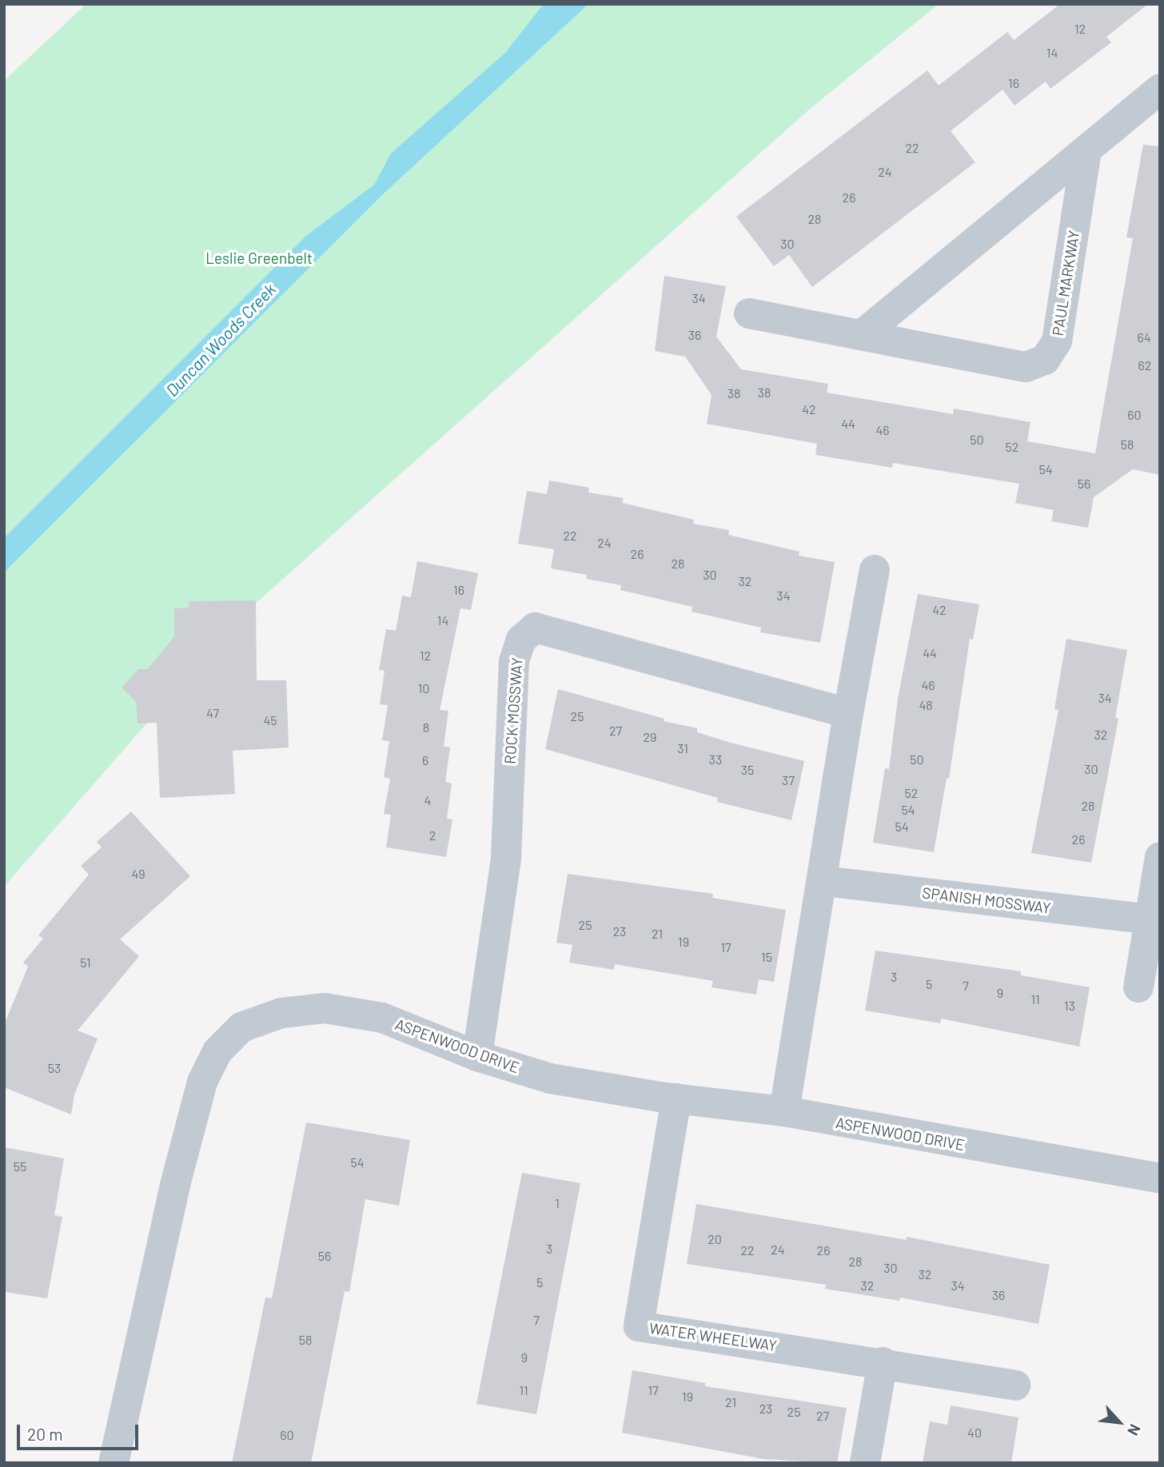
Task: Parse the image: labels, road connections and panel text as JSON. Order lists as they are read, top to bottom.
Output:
{
  "streets": {
    "street": [
      "PAUL MARKWAY",
      "ROCK MOSSWAY",
      "SPANISH MOSSWAY",
      "ASPENWOOD DRIVE",
      "WATER WHEELWAY"
    ]
  },
  "crossings": [
    ["ROCK MOSSWAY", "ASPENWOOD DRIVE"],
    ["ASPENWOOD DRIVE", "WATER WHEELWAY"]
  ],
  "water": ["Duncan Woods Creek"],
  "parks": ["Leslie Greenbelt"],
  "house_numbers": [
    "12",
    "14",
    "16",
    "22",
    "24",
    "26",
    "28",
    "30",
    "34",
    "36",
    "64",
    "62",
    "38",
    "38",
    "42",
    "60",
    "44",
    "46",
    "50",
    "58",
    "52",
    "54",
    "56",
    "22",
    "24",
    "26",
    "28",
    "30",
    "32",
    "16",
    "34",
    "42",
    "14",
    "44",
    "12",
    "46",
    "10",
    "34",
    "48",
    "47",
    "25",
    "45",
    "8",
    "27",
    "32",
    "29",
    "31",
    "33",
    "50",
    "6",
    "30",
    "35",
    "37",
    "52",
    "4",
    "28",
    "54",
    "54",
    "2",
    "26",
    "49",
    "25",
    "23",
    "21",
    "19",
    "17",
    "15",
    "51",
    "3",
    "5",
    "7",
    "9",
    "11",
    "13",
    "53",
    "54",
    "55",
    "1",
    "20",
    "3",
    "24",
    "22",
    "26",
    "56",
    "28",
    "30",
    "32",
    "5",
    "32",
    "34",
    "36",
    "7",
    "58",
    "9",
    "11",
    "17",
    "19",
    "21",
    "23",
    "25",
    "27",
    "40",
    "60"
  ],
  "scale_bar": "20 m",
  "north": "bottom right"
}
